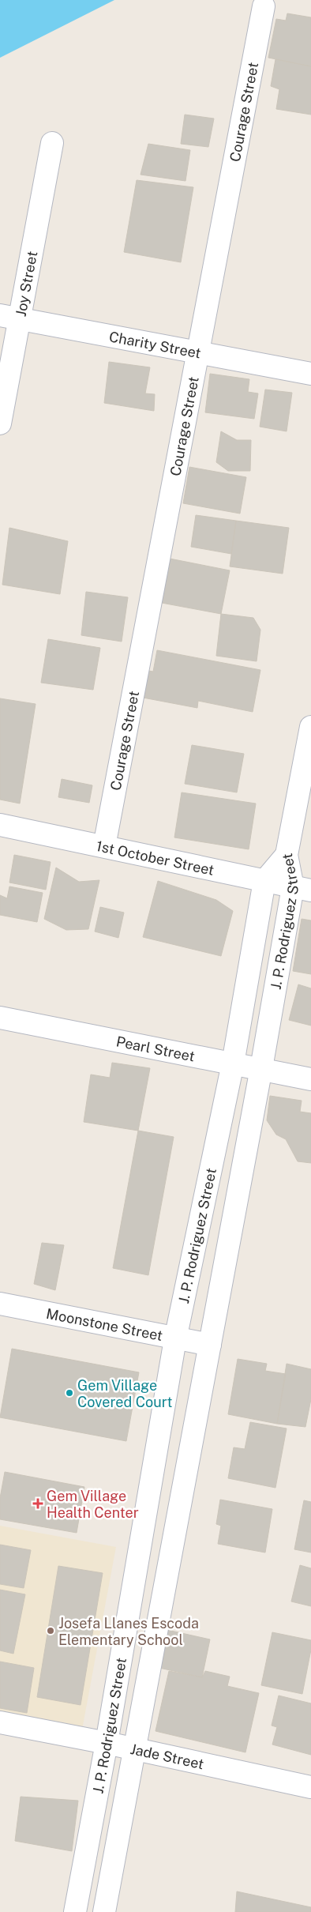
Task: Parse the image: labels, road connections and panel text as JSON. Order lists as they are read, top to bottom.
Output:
{
  "streets": {
    "street": [
      "Courage Street",
      "Joy Street",
      "Charity Street",
      "1st October Street",
      "J. P. Rodriguez Street",
      "Pearl Street",
      "Moonstone Street",
      "Jade Street"
    ]
  },
  "crossings": [
    ["Courage Street", "Charity Street"],
    ["Courage Street", "1st October Street"],
    ["Joy Street", "Charity Street"],
    ["1st October Street", "J. P. Rodriguez Street"],
    ["J. P. Rodriguez Street", "Pearl Street"],
    ["J. P. Rodriguez Street", "Moonstone Street"],
    ["J. P. Rodriguez Street", "Jade Street"]
  ],
  "places": {
    "other": ["Gem Village Covered Court", "Josefa Llanes Escoda Elementary School"],
    "health": ["Gem Village Health Center"]
  }
}
